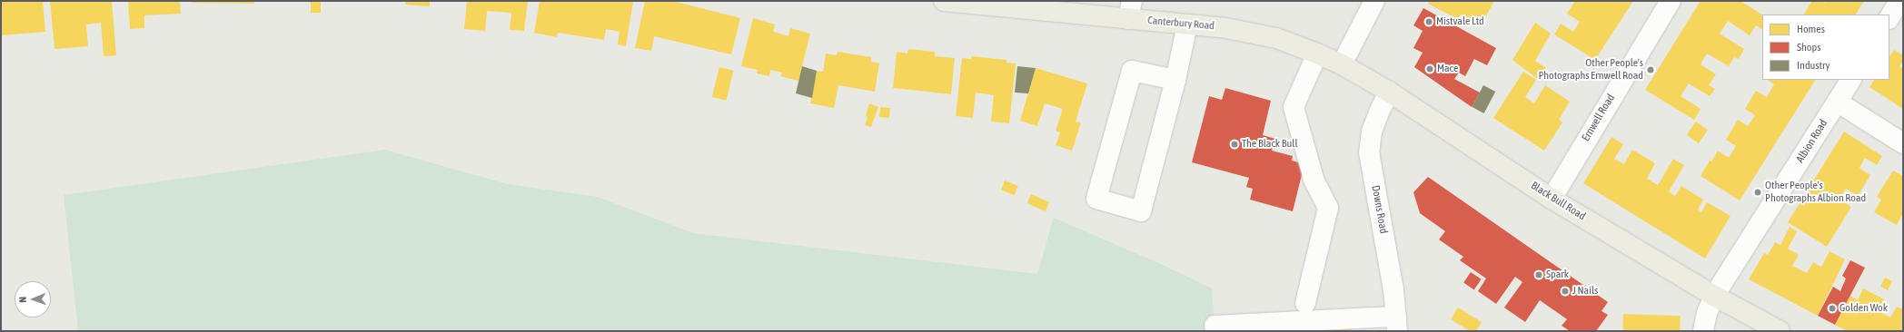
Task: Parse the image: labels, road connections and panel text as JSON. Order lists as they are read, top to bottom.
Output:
{
  "streets": {
    "highway": ["Canterbury Road", "Black Bull Road"],
    "street": ["Ernwell Road", "Albion Road", "Downs Road"]
  },
  "crossings": [
    ["Canterbury Road", "Black Bull Road"],
    ["Ernwell Road", "Black Bull Road"],
    ["Albion Road", "Black Bull Road"],
    ["Black Bull Road", "Downs Road"]
  ],
  "places": [
    "Mistvale Ltd",
    "Mace",
    "Other People's Photographs Ernwell Road",
    "The Black Bull",
    "Other People's Photographs Albion Road",
    "Spark",
    "J Nails",
    "Golden Wok"
  ],
  "legend": ["Homes", "Shops", "Industry"],
  "north": "left"
}
